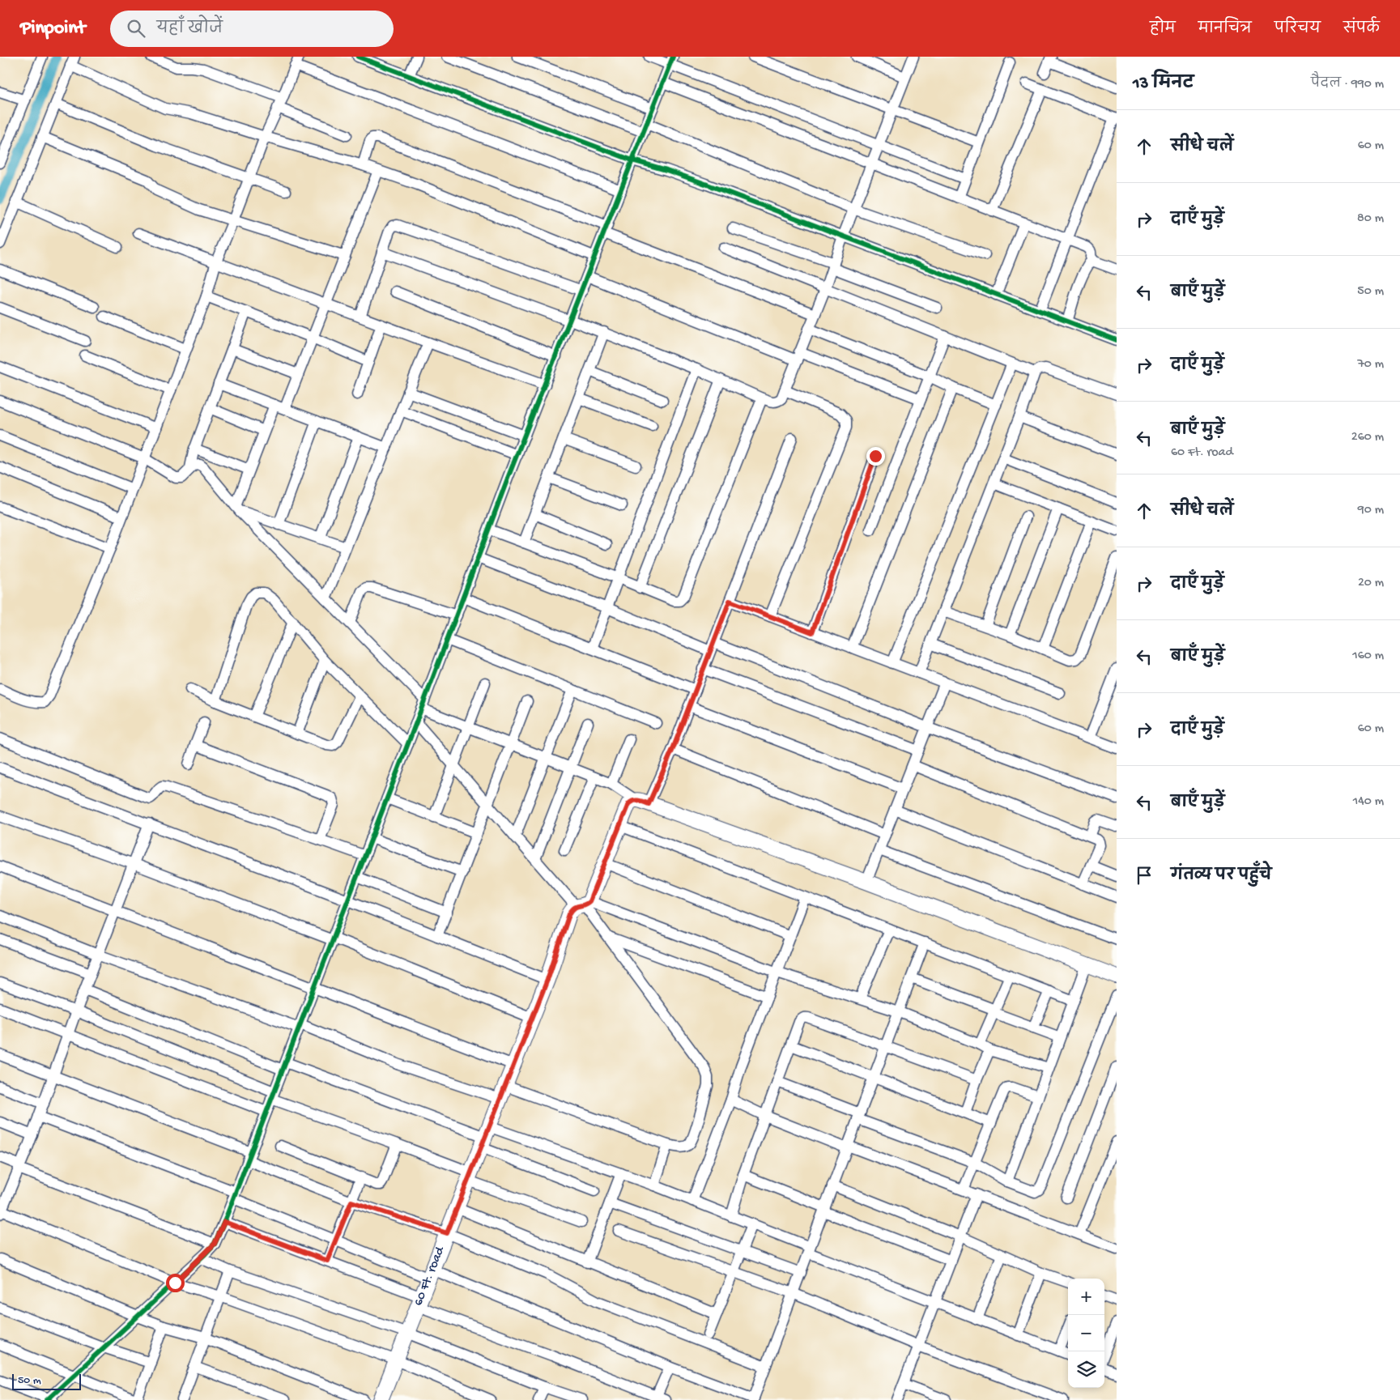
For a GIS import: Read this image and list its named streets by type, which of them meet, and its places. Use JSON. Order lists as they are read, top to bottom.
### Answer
{
  "streets": {
    "street": ["60 Ft. road"]
  },
  "scale_bar": "50 m",
  "page": {
    "header": "Pinpoint",
    "search": "यहाँ खोजें",
    "nav": [
      "होम",
      "मानचित्र",
      "परिचय",
      "संपर्क"
    ],
    "heading": ["13 मिनट", "पैदल · 990 m"],
    "list": [
      ["सीधे चलें", "60 m"],
      ["दाएँ मुड़ें", "80 m"],
      ["बाएँ मुड़ें", "50 m"],
      ["दाएँ मुड़ें", "70 m"],
      ["बाएँ मुड़ें", "60 Ft. road", "260 m"],
      ["सीधे चलें", "90 m"],
      ["दाएँ मुड़ें", "20 m"],
      ["बाएँ मुड़ें", "160 m"],
      ["दाएँ मुड़ें", "60 m"],
      ["बाएँ मुड़ें", "140 m"],
      "गंतव्य पर पहुँचे"
    ],
    "map_buttons": ["+", "−"],
    "scale": "50 m"
  }
}
